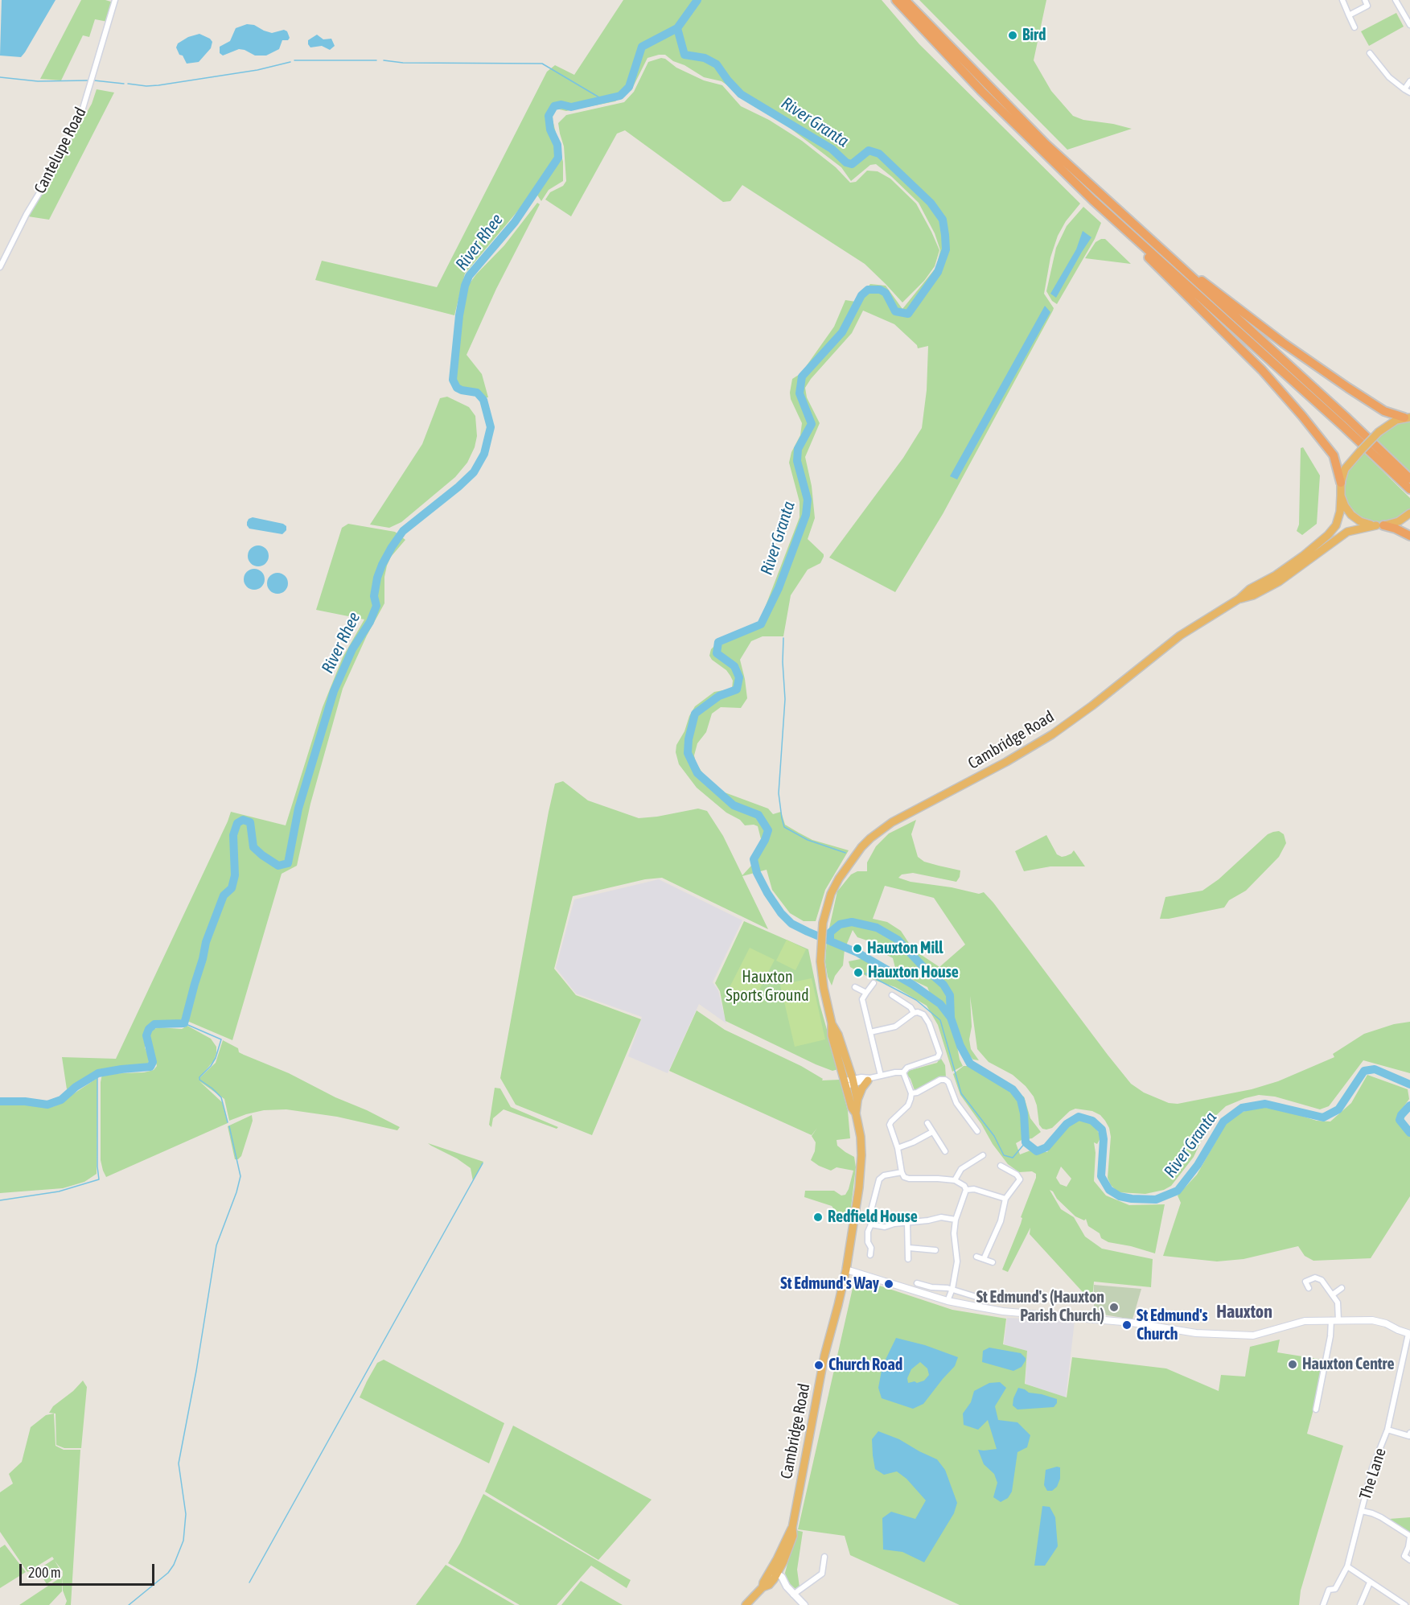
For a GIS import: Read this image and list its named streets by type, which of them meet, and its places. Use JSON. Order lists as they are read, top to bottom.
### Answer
{
  "streets": {
    "highway": ["Cambridge Road"],
    "street": ["Cantelupe Road", "The Lane"]
  },
  "districts": ["Hauxton"],
  "water": ["River Granta", "River Rhee"],
  "parks": ["Hauxton Sports Ground"],
  "places": [
    "Bird",
    "Hauxton Mill",
    "Hauxton House",
    "Redfield House",
    "St Edmund's Way",
    "St Edmund's (Hauxton Parish Church)",
    "St Edmund's Church",
    "Hauxton Centre",
    "Church Road"
  ],
  "scale_bar": "200 m"
}
